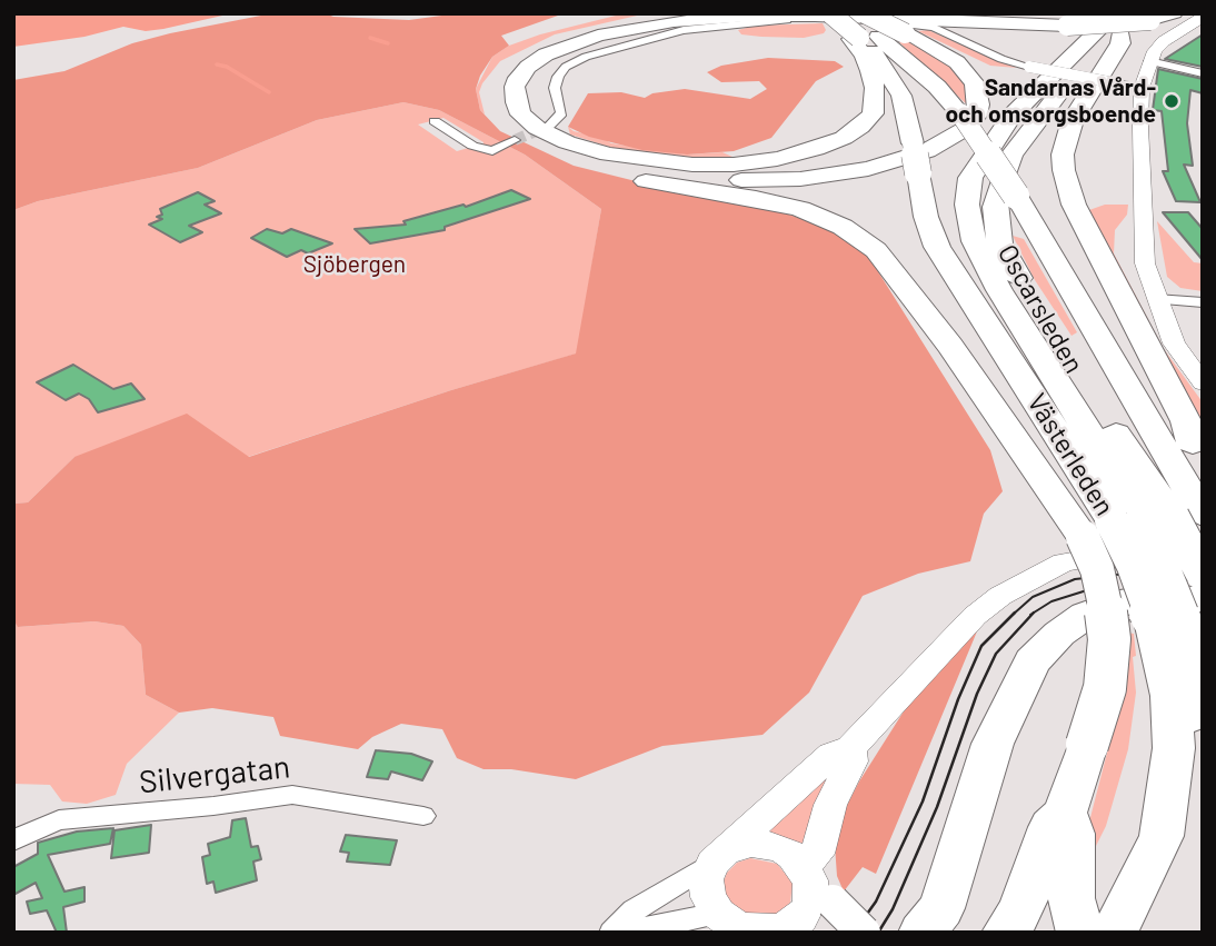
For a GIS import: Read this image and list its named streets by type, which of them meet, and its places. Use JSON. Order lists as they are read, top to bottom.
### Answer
{
  "streets": {
    "highway": ["Oscarsleden", "Västerleden"],
    "street": ["Silvergatan"]
  },
  "crossings": [
    ["Oscarsleden", "Västerleden"]
  ],
  "parks": ["Sjöbergen"],
  "places": ["Sandarnas Vård- och omsorgsboende"]
}
